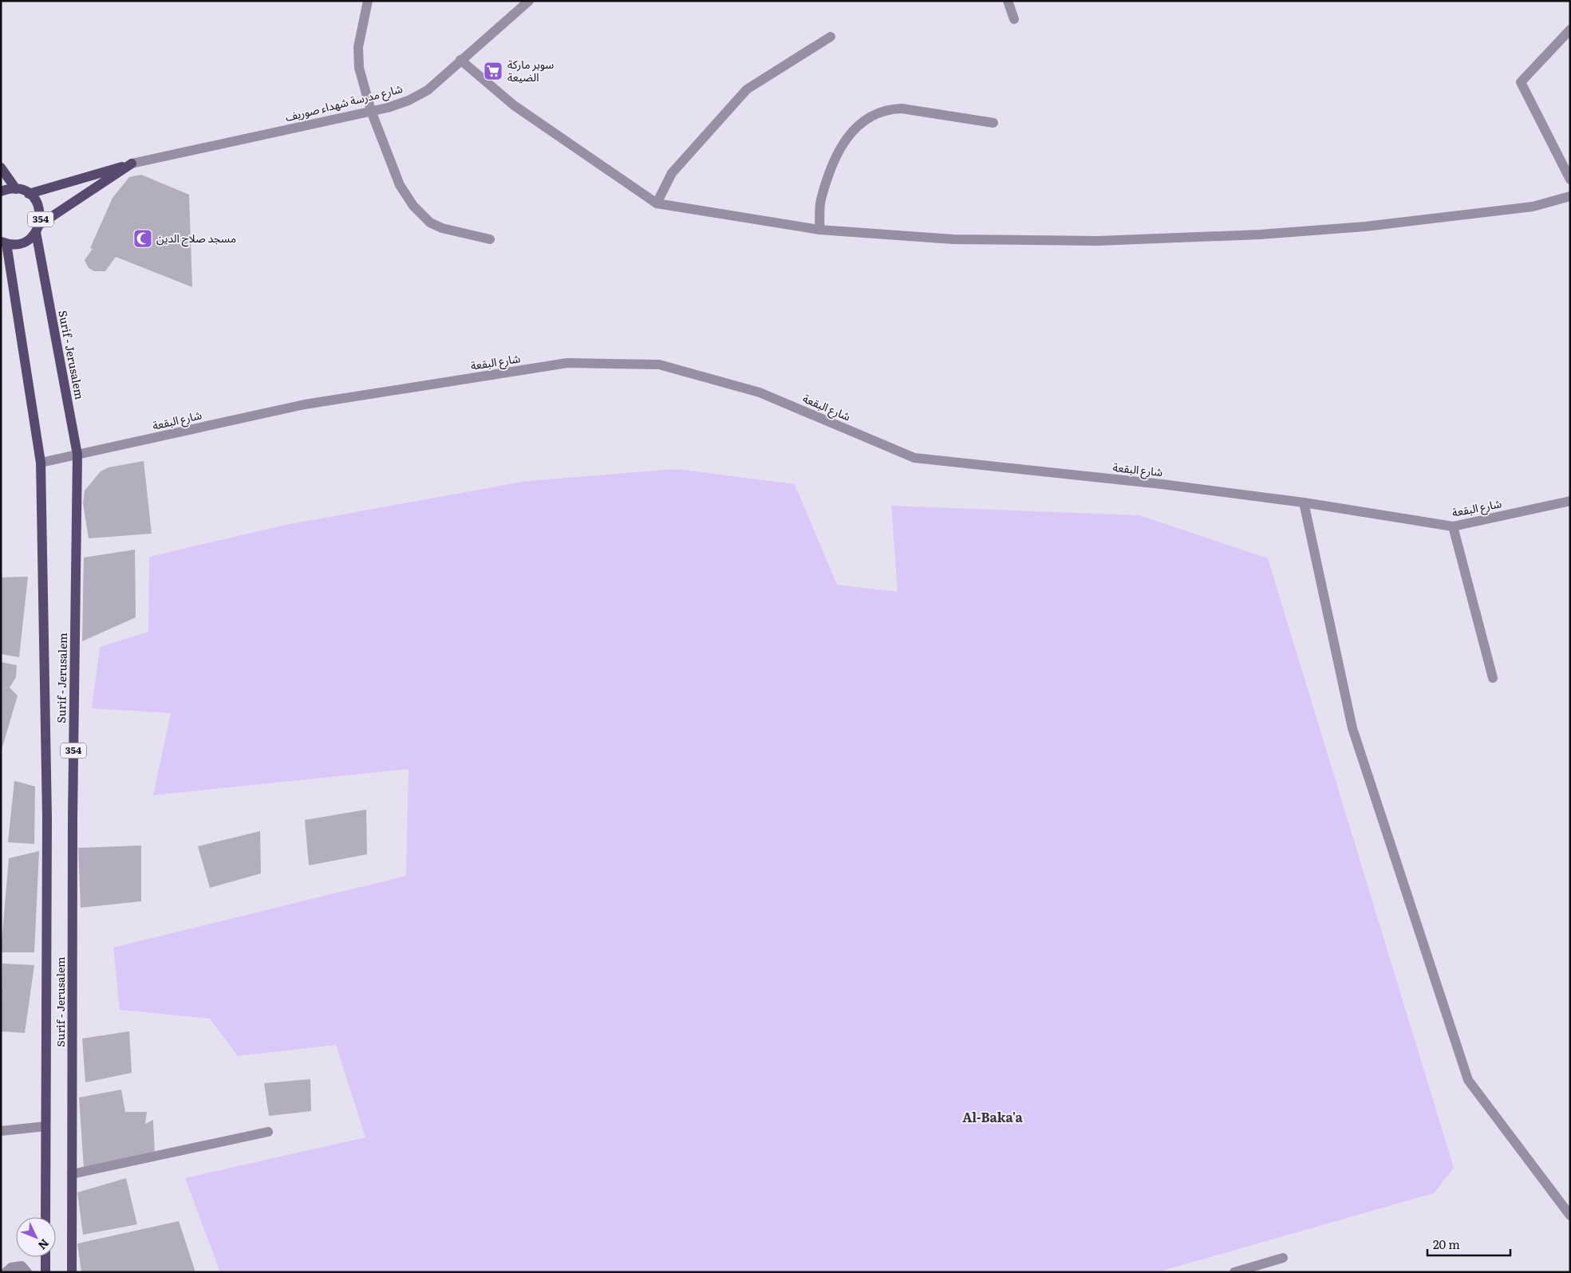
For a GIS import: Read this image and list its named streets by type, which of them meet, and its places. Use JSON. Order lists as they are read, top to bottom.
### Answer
{
  "streets": {
    "main road": ["354", "Surif - Jerusalem"],
    "street": ["شارع مدرسة شهداء صوريف", "شارع البقعة"]
  },
  "crossings": [
    ["354", "Surif - Jerusalem"],
    ["Surif - Jerusalem", "شارع البقعة"]
  ],
  "districts": ["Al-Baka'a"],
  "places": {
    "supermarket": ["سوبر ماركة الضيعة"],
    "mosque": ["مسجد صلاح الدين"]
  },
  "scale_bar": "20 m",
  "north": "bottom right"
}
